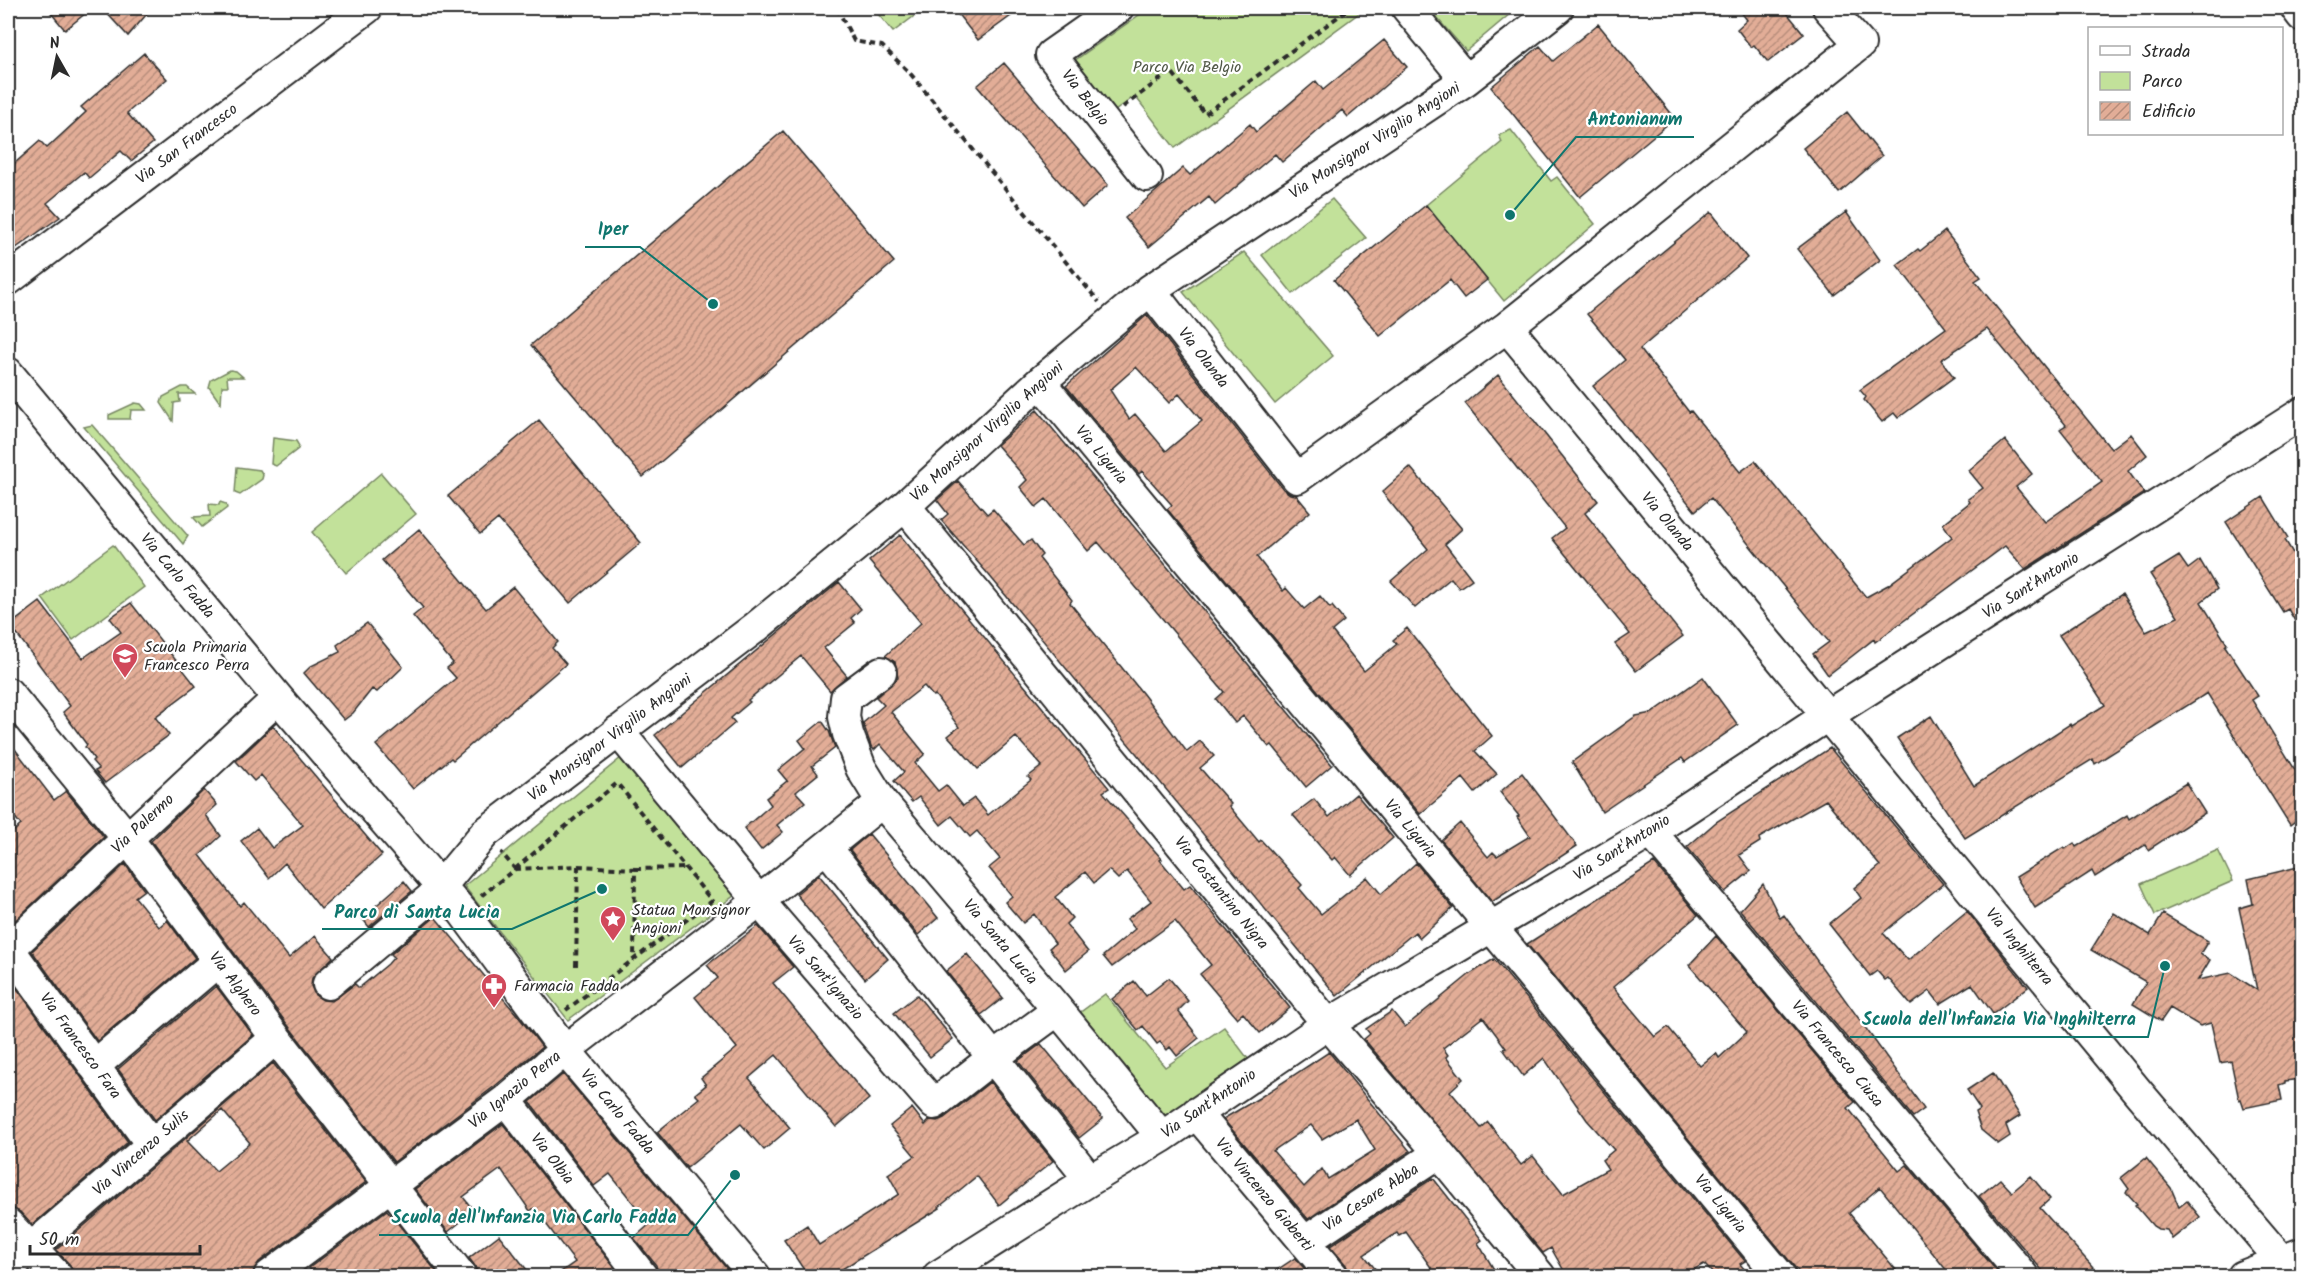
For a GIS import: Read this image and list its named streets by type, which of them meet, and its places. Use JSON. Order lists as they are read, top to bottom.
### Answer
{
  "streets": {
    "street": [
      "Via Belgio",
      "Via Monsignor Virgilio Angioni",
      "Via San Francesco",
      "Via Olanda",
      "Via Liguria",
      "Via Carlo Fadda",
      "Via Sant'Antonio",
      "Via Palermo",
      "Via Costantino Nigra",
      "Via Santa Lucia",
      "Via Inghilterra",
      "Via Sant'Ignazio",
      "Via Alghero",
      "Via Francesco Fara",
      "Via Francesco Ciusa",
      "Via Ignazio Perra",
      "Via Vincenzo Sulis",
      "Via Olbia",
      "Via Vincenzo Gioberti",
      "Via Cesare Abba"
    ]
  },
  "crossings": [
    ["Via Monsignor Virgilio Angioni", "Via Olanda"],
    ["Via Monsignor Virgilio Angioni", "Via Liguria"],
    ["Via Monsignor Virgilio Angioni", "Via Carlo Fadda"],
    ["Via Monsignor Virgilio Angioni", "Via Costantino Nigra"],
    ["Via Monsignor Virgilio Angioni", "Via Sant'Ignazio"],
    ["Via Olanda", "Via Sant'Antonio"],
    ["Via Olanda", "Via Inghilterra"],
    ["Via Liguria", "Via Sant'Antonio"],
    ["Via Carlo Fadda", "Via Palermo"],
    ["Via Carlo Fadda", "Via Ignazio Perra"],
    ["Via Sant'Antonio", "Via Costantino Nigra"],
    ["Via Sant'Antonio", "Via Santa Lucia"],
    ["Via Sant'Antonio", "Via Inghilterra"],
    ["Via Sant'Antonio", "Via Francesco Ciusa"],
    ["Via Sant'Antonio", "Via Vincenzo Gioberti"],
    ["Via Palermo", "Via Alghero"],
    ["Via Palermo", "Via Francesco Fara"],
    ["Via Costantino Nigra", "Via Cesare Abba"],
    ["Via Santa Lucia", "Via Sant'Ignazio"],
    ["Via Sant'Ignazio", "Via Ignazio Perra"],
    ["Via Alghero", "Via Ignazio Perra"],
    ["Via Alghero", "Via Vincenzo Sulis"],
    ["Via Francesco Fara", "Via Vincenzo Sulis"],
    ["Via Ignazio Perra", "Via Olbia"],
    ["Via Vincenzo Gioberti", "Via Cesare Abba"]
  ],
  "parks": ["Parco Via Belgio"],
  "places": {
    "other": [
      "Antonianum",
      "Iper",
      "Parco di Santa Lucia",
      "Scuola dell'Infanzia Via Inghilterra",
      "Scuola dell'Infanzia Via Carlo Fadda"
    ],
    "school or university": ["Scuola Primaria Francesco Perra"],
    "place": ["Statua Monsignor Angioni"],
    "pharmacy": ["Farmacia Fadda"]
  },
  "legend": ["Strada", "Parco", "Edificio"],
  "scale_bar": "50 m",
  "north": "top"
}
